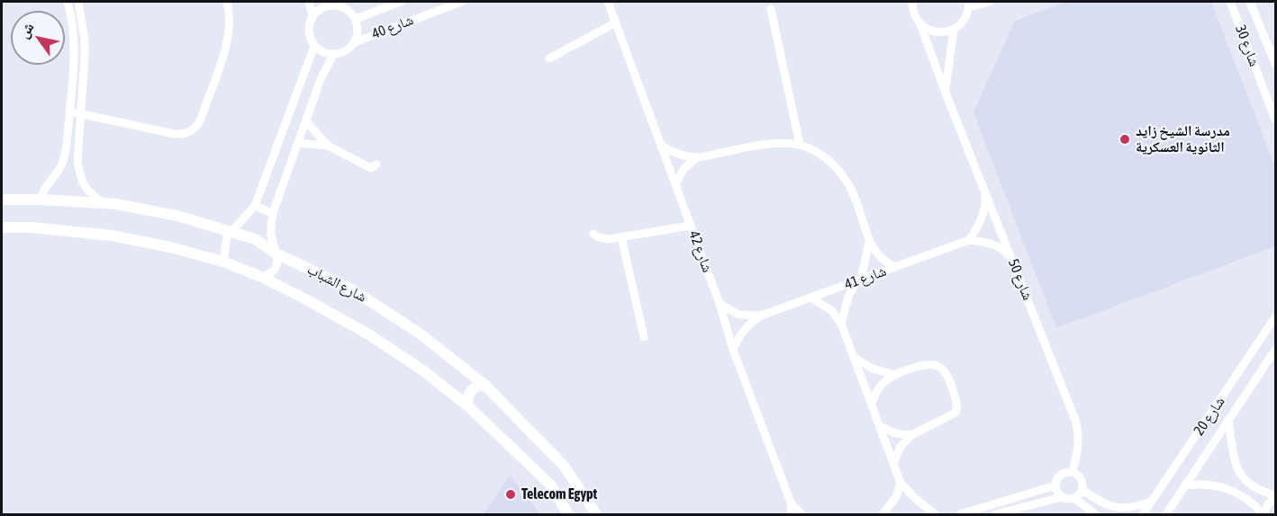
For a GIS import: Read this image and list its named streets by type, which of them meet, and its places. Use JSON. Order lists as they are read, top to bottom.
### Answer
{
  "streets": {
    "street": [
      "شارع 40",
      "شارع 30",
      "شارع 42",
      "شارع 41",
      "شارع 50",
      "شارع الشباب",
      "شارع 20"
    ]
  },
  "crossings": [
    ["شارع 42", "شارع 41"]
  ],
  "places": ["مدرسة الشيخ زايد الثانوية العسكرية", "Telecom Egypt"],
  "north": "top left"
}
